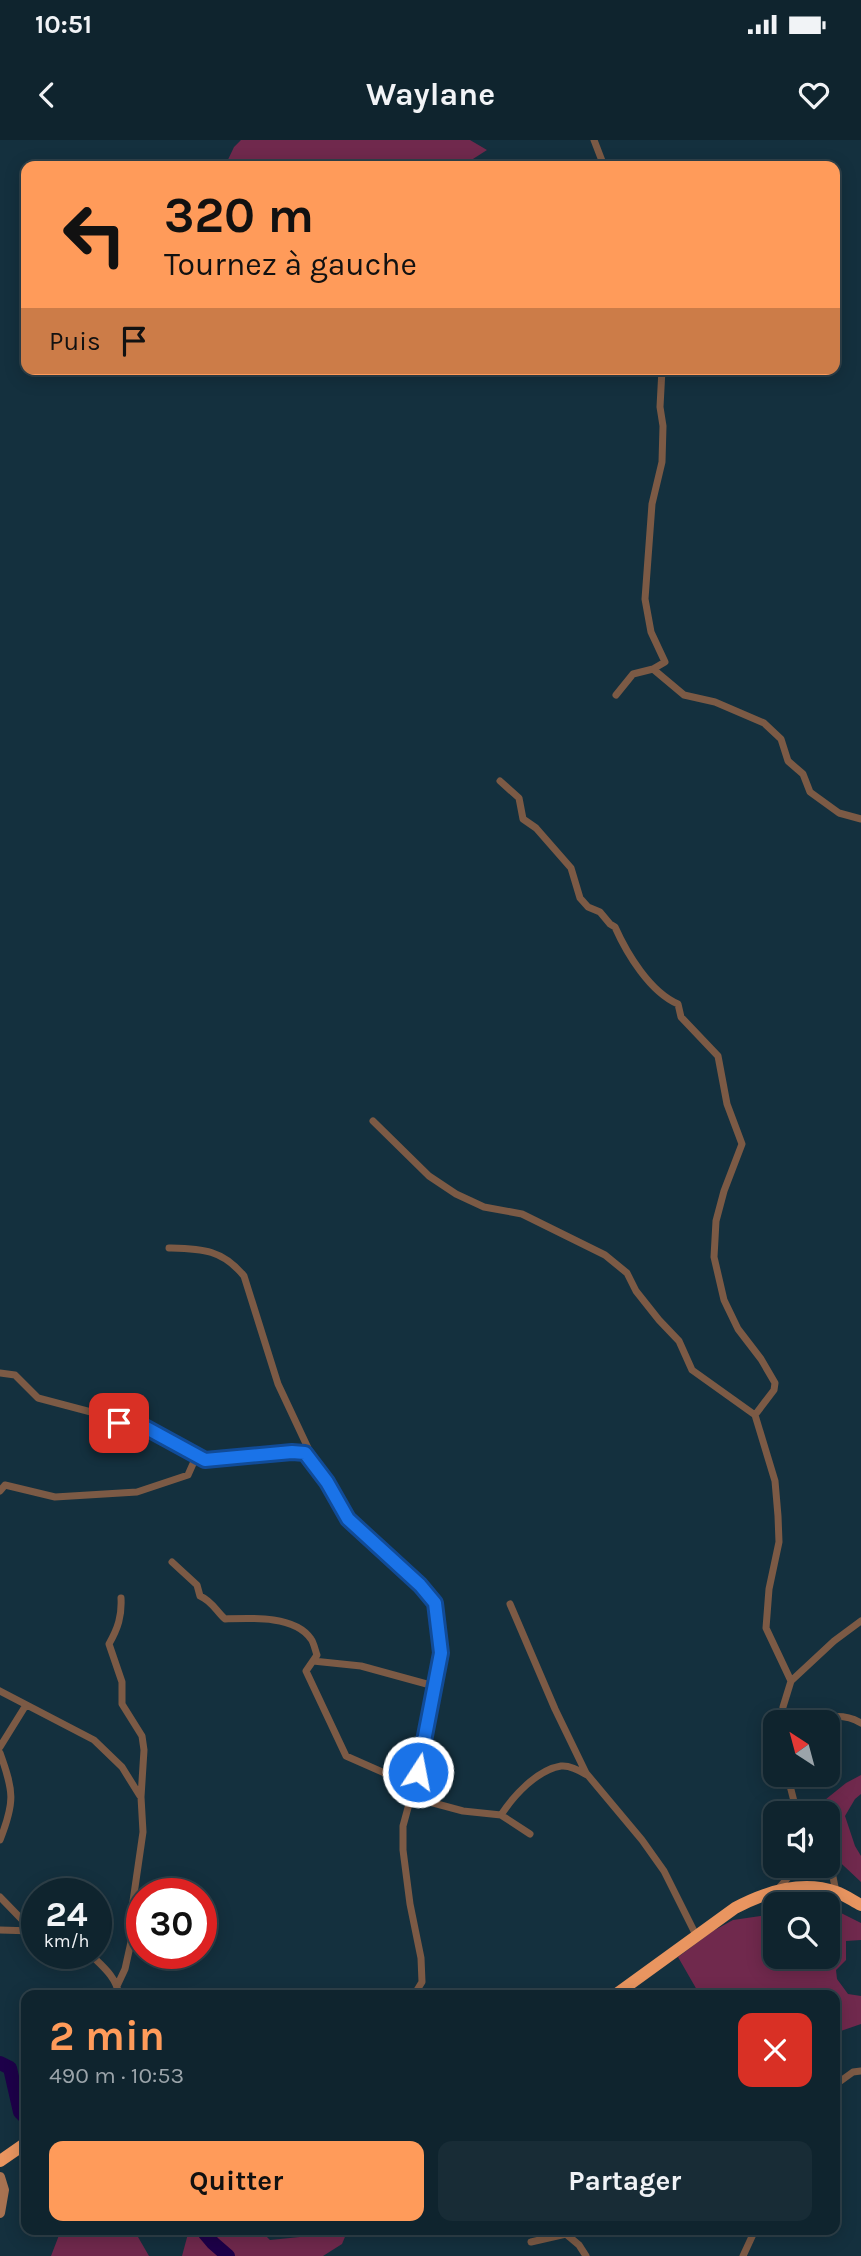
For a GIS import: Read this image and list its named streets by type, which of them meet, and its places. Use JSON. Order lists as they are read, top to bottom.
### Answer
{
  "north": "top left",
  "page": {
    "status": "10:51",
    "header": "Waylane",
    "turn": ["320 m", "Tournez à gauche"],
    "then": "Puis",
    "speed": "24 km/h",
    "limit": "30",
    "heading": ["2 min", "490 m · 10:53"],
    "buttons": ["Quitter", "Partager"]
  }
}
